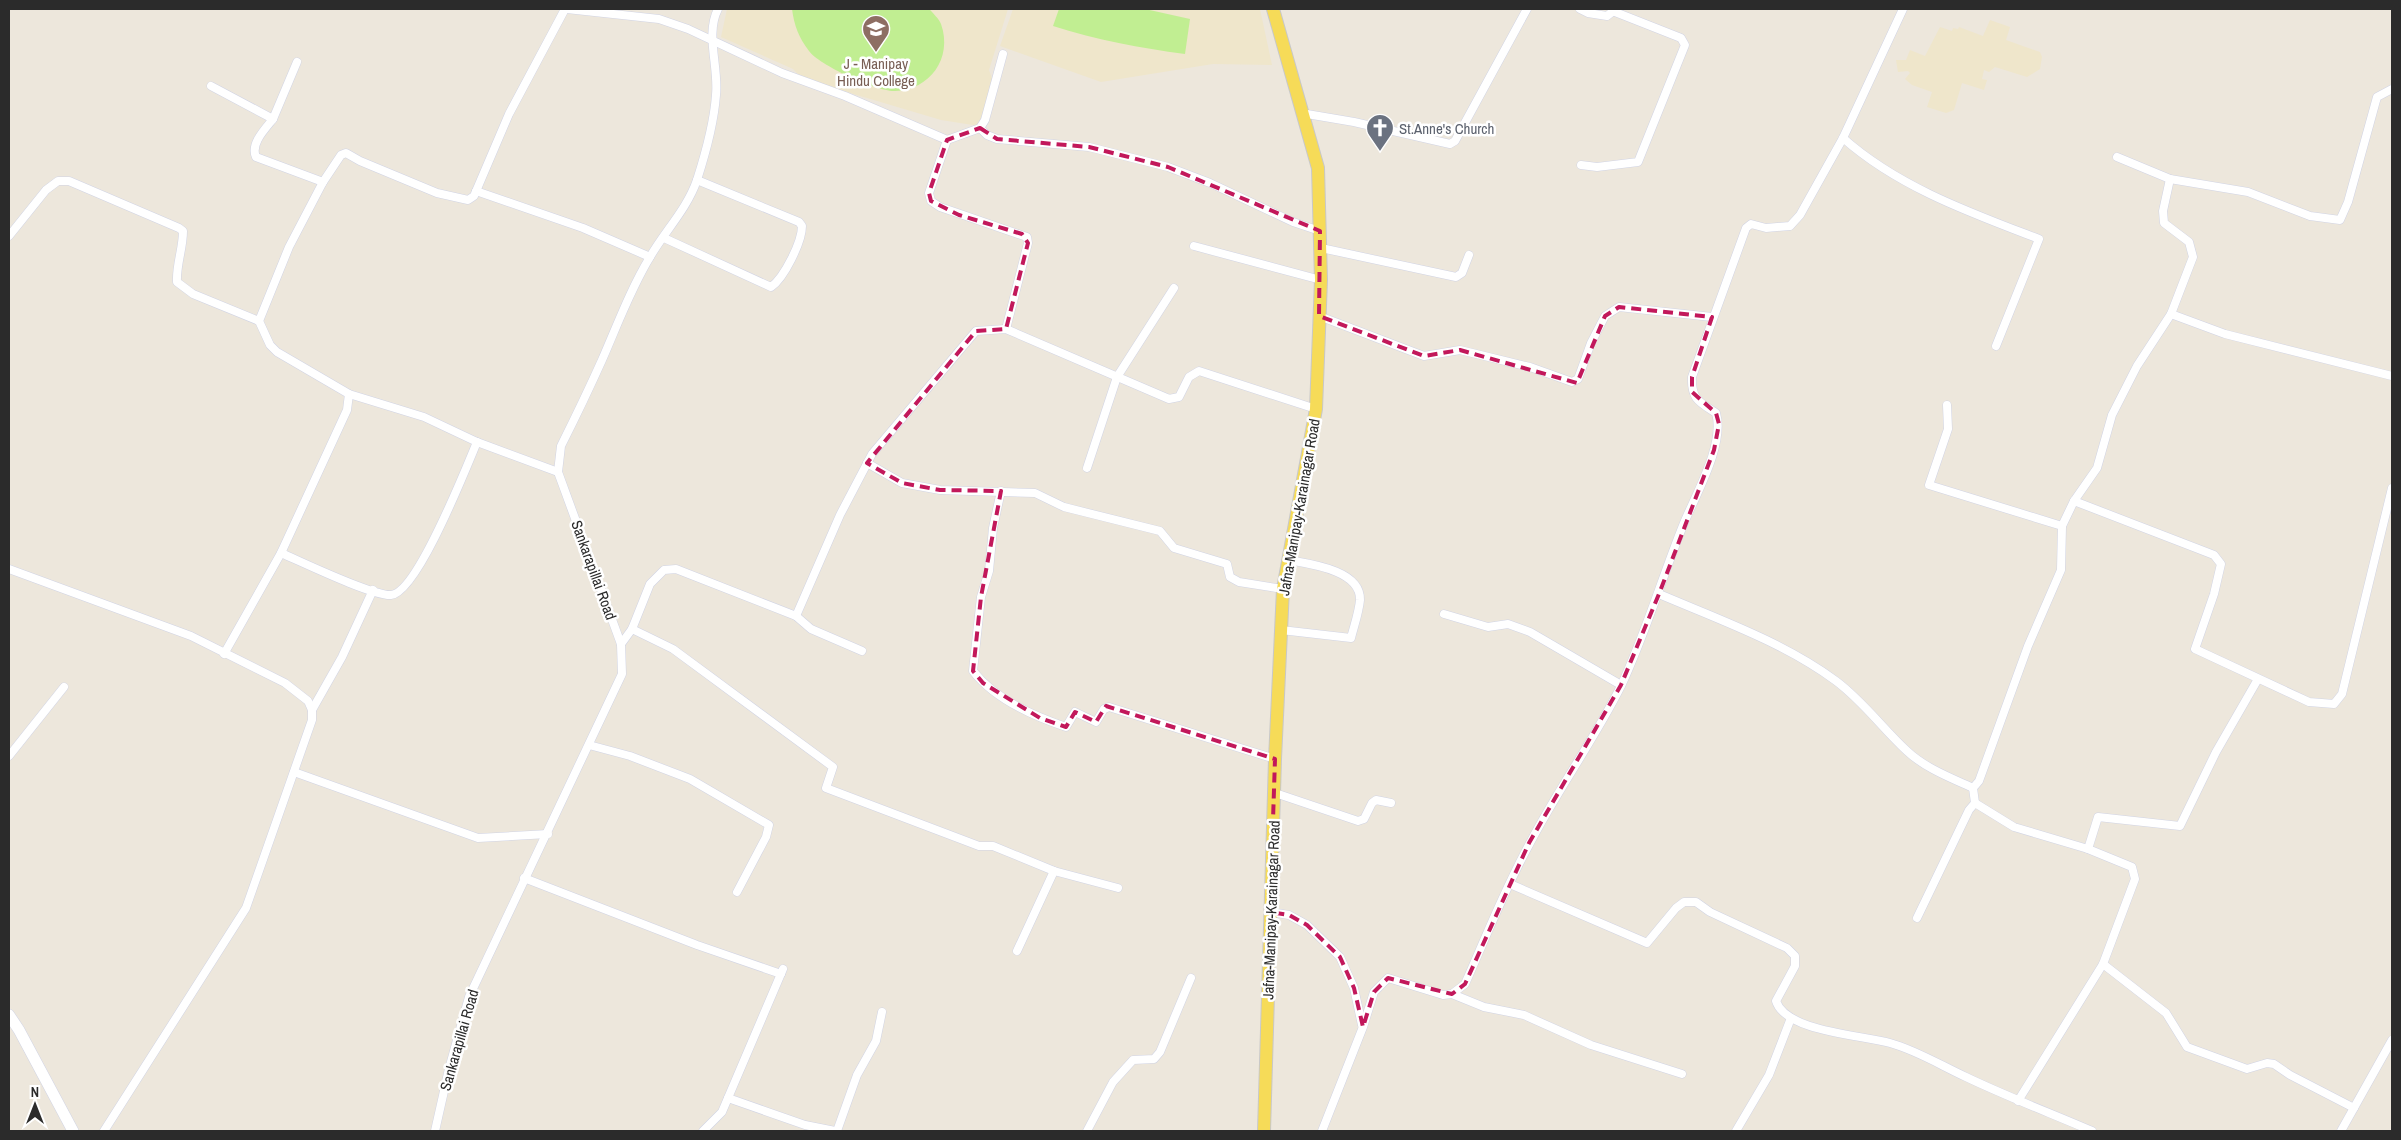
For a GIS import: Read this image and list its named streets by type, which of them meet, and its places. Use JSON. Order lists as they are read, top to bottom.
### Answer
{
  "streets": {
    "main road": ["Jafna-Manipay-Karainagar Road"],
    "street": ["Sankarapillai Road"]
  },
  "places": {
    "school or university": ["J - Manipay Hindu College"],
    "church": ["St.Anne's Church"]
  },
  "north": "top"
}
